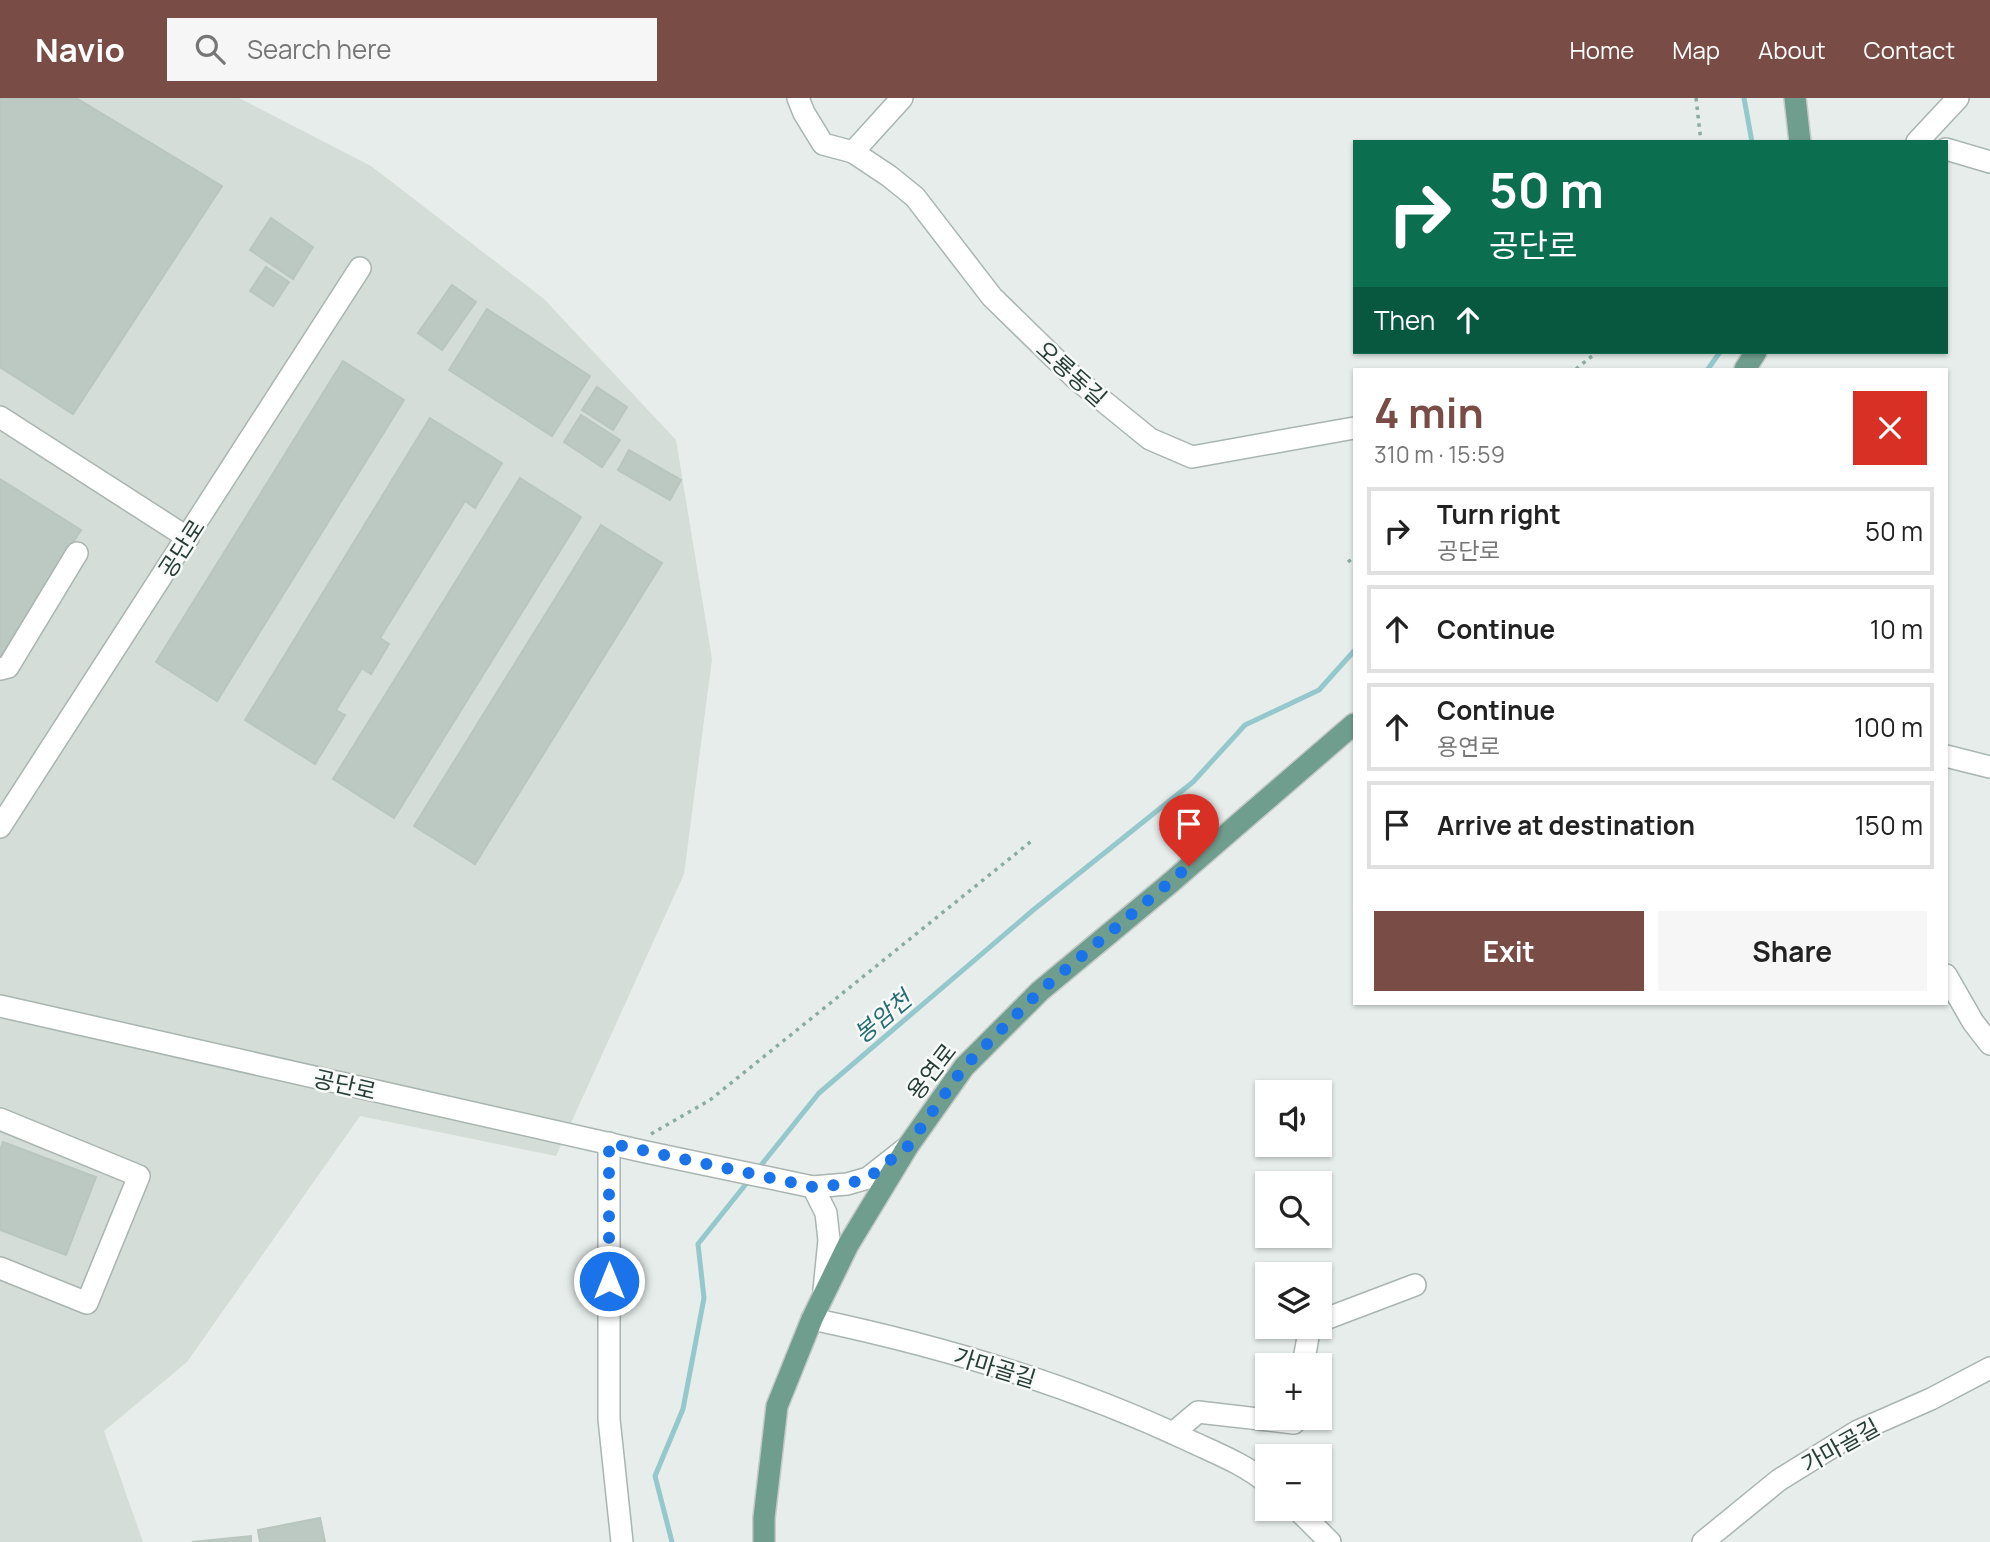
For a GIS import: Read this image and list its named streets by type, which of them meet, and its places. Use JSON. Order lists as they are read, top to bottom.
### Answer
{
  "streets": {
    "main road": ["용연로"],
    "street": ["오룡동길", "공단로", "가마골길"]
  },
  "crossings": [
    ["공단로", "용연로"],
    ["용연로", "가마골길"]
  ],
  "water": ["봉암천"],
  "page": {
    "header": "Navio",
    "search": "Search here",
    "nav": [
      "Home",
      "Map",
      "About",
      "Contact"
    ],
    "turn": ["50 m", "공단로"],
    "then": "Then",
    "heading": ["4 min", "310 m · 15:59"],
    "list": [
      {
        "name": "Turn right",
        "note": "공단로",
        "value": "50 m"
      },
      {
        "name": "Continue",
        "value": "10 m"
      },
      {
        "name": "Continue",
        "note": "용연로",
        "value": "100 m"
      },
      {
        "name": "Arrive at destination",
        "value": "150 m"
      }
    ],
    "buttons": ["Exit", "Share"],
    "map_buttons": ["+", "−"]
  }
}
